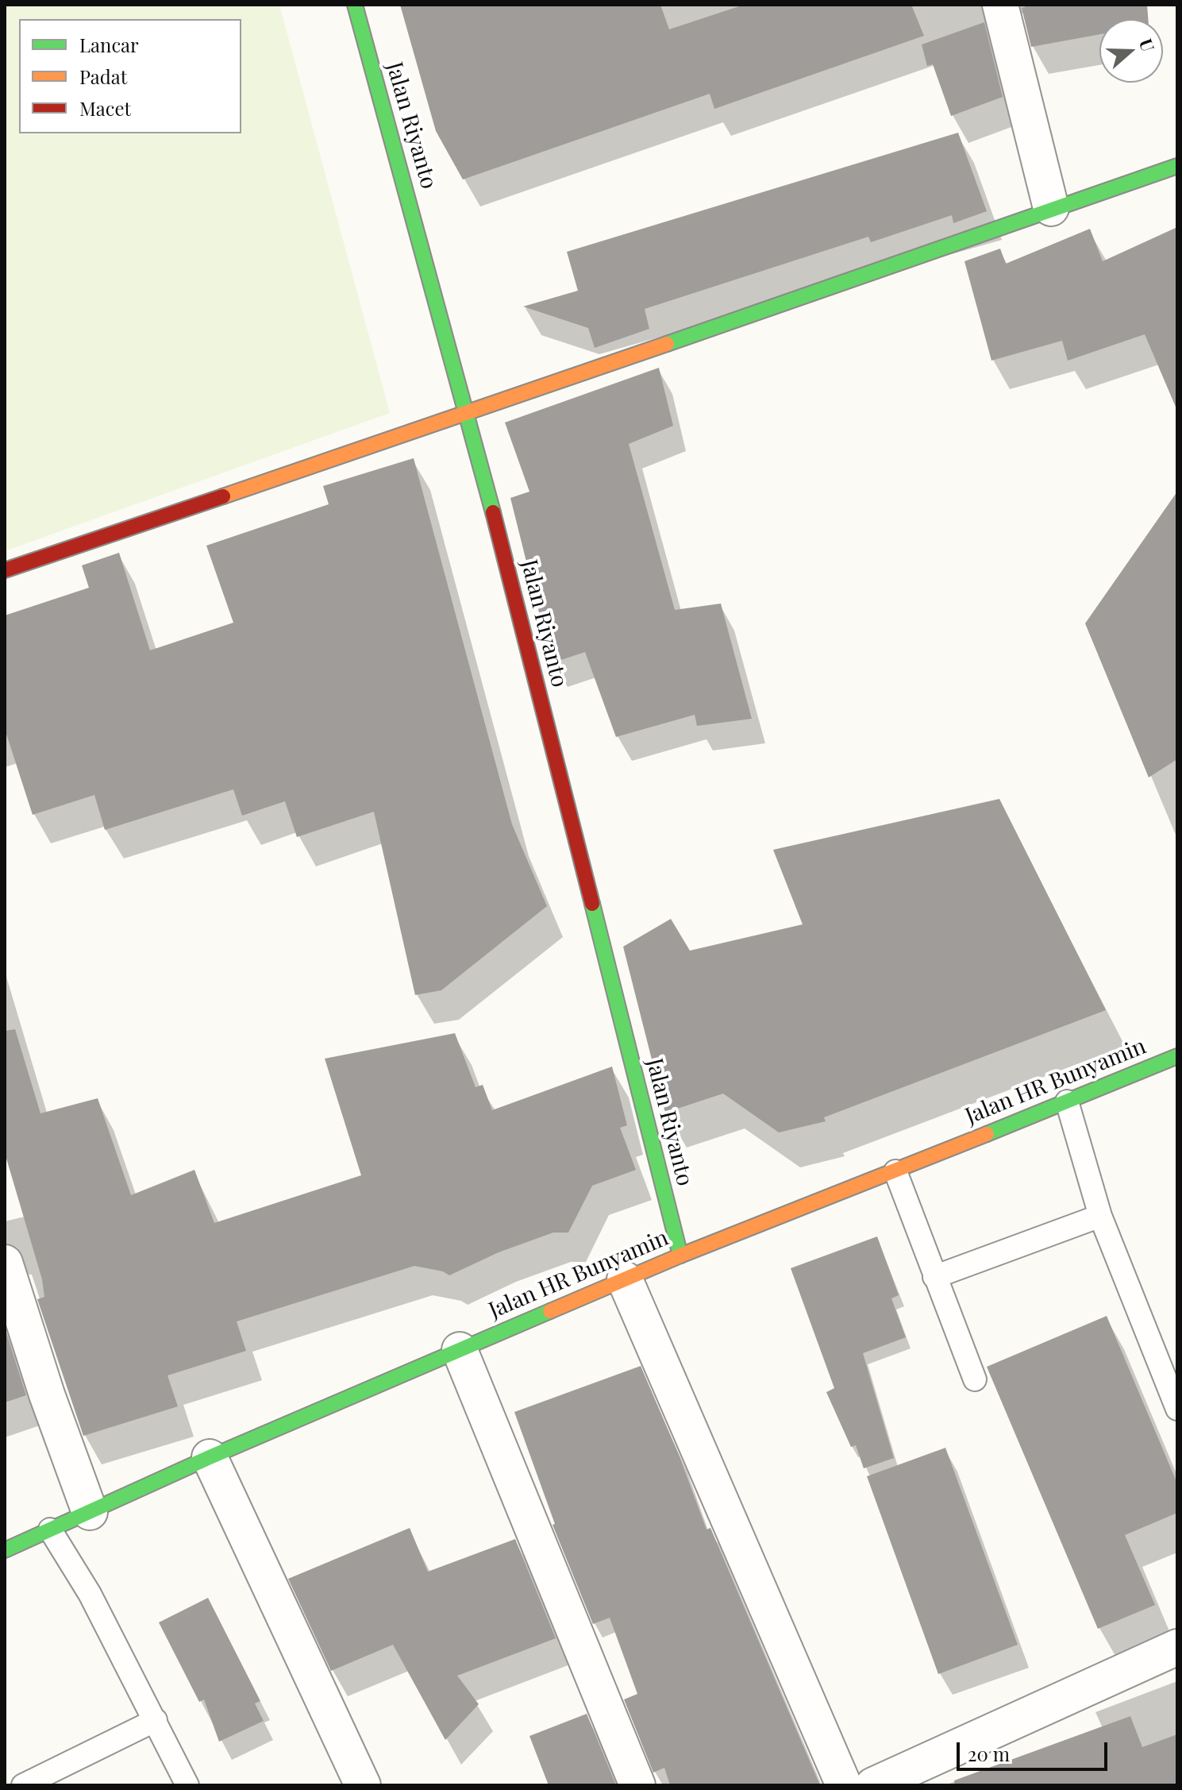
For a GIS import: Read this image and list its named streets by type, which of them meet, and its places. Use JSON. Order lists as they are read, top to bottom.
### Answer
{
  "streets": {
    "street": ["Jalan Riyanto", "Jalan HR Bunyamin"]
  },
  "crossings": [
    ["Jalan Riyanto", "Jalan HR Bunyamin"]
  ],
  "legend": ["Lancar", "Padat", "Macet"],
  "scale_bar": "20 m",
  "north": "right"
}
